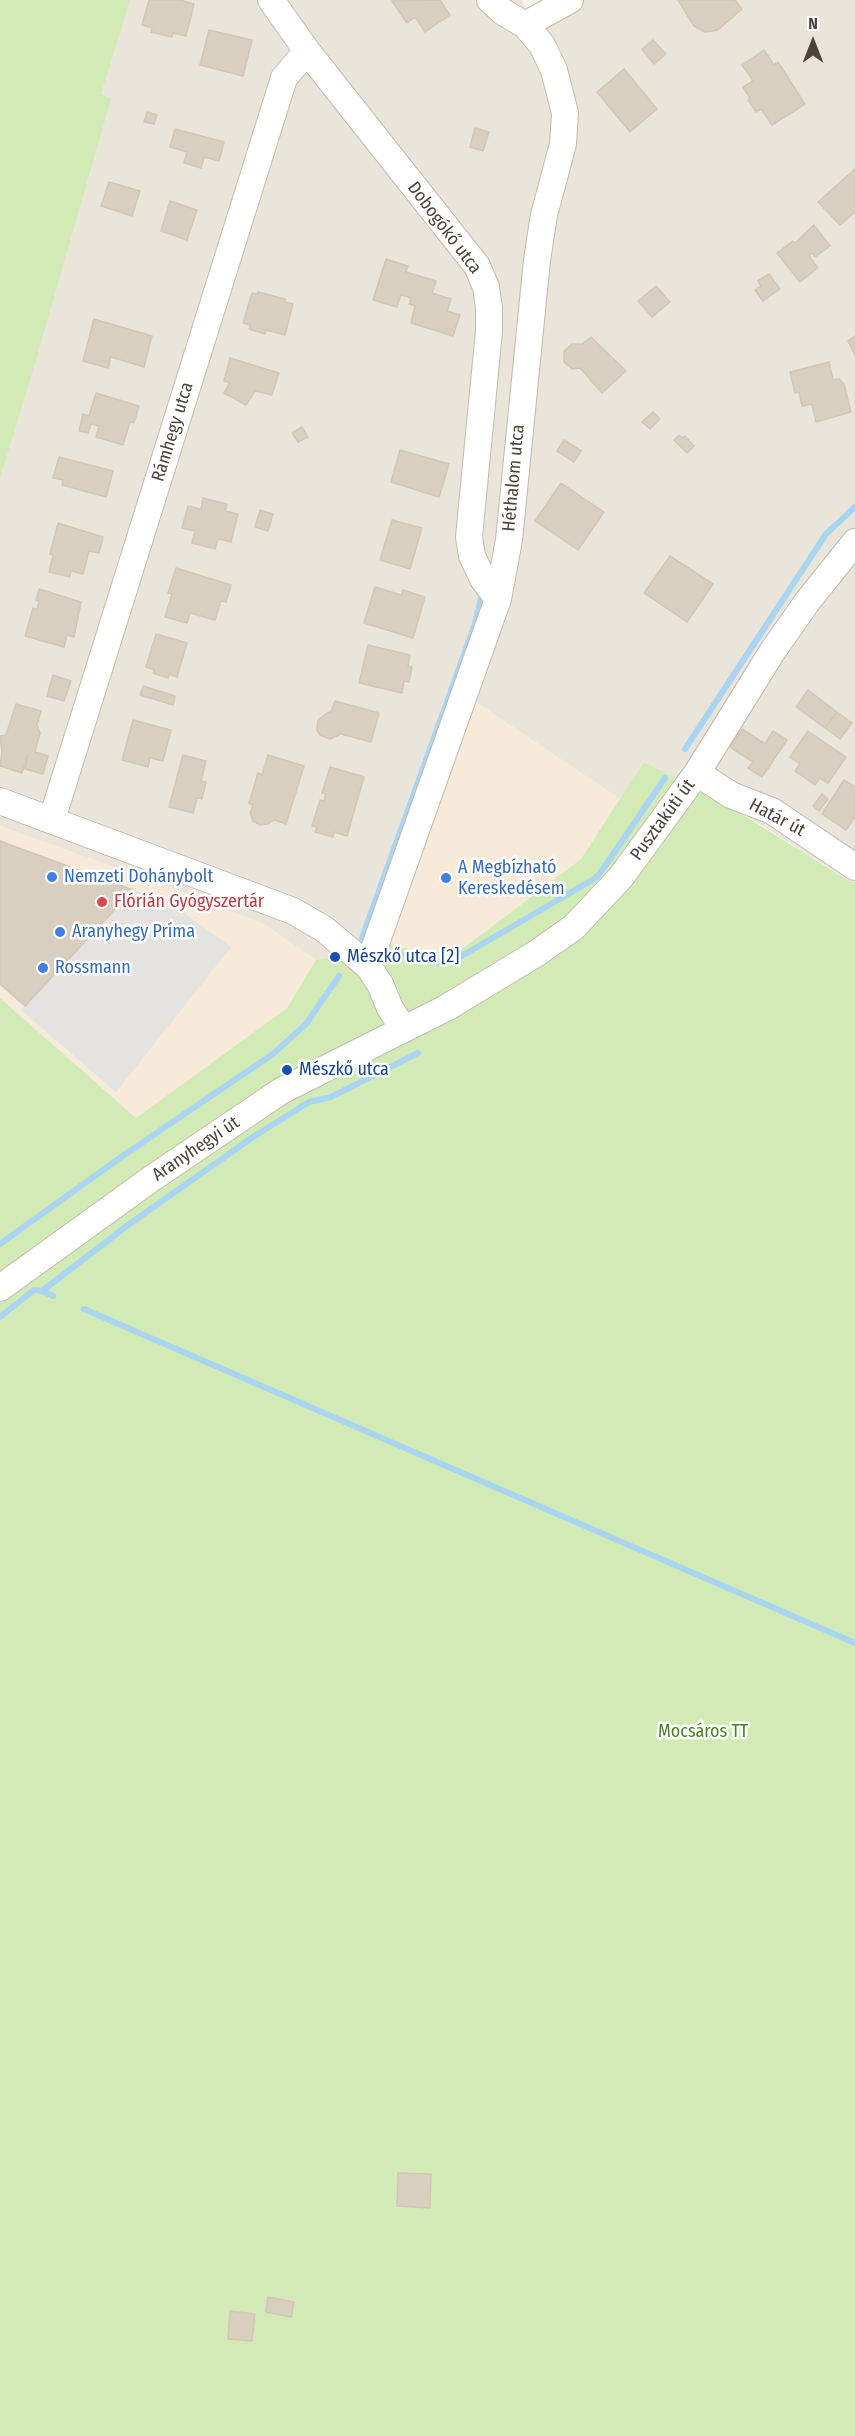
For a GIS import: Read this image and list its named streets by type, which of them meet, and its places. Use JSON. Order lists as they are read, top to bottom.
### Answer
{
  "streets": {
    "street": [
      "Dobogókő utca",
      "Rámhegy utca",
      "Héthalom utca",
      "Határ út",
      "Pusztakúti út",
      "Aranyhegyi út"
    ]
  },
  "crossings": [
    ["Dobogókő utca", "Rámhegy utca"],
    ["Dobogókő utca", "Héthalom utca"],
    ["Határ út", "Pusztakúti út"],
    ["Pusztakúti út", "Aranyhegyi út"]
  ],
  "parks": ["Mocsáros TT"],
  "places": [
    "Nemzeti Dohánybolt",
    "A Megbízható Kereskedésem",
    "Flórián Gyógyszertár",
    "Aranyhegy Príma",
    "Mészkő utca [2]",
    "Rossmann",
    "Mészkő utca"
  ],
  "north": "top"
}
